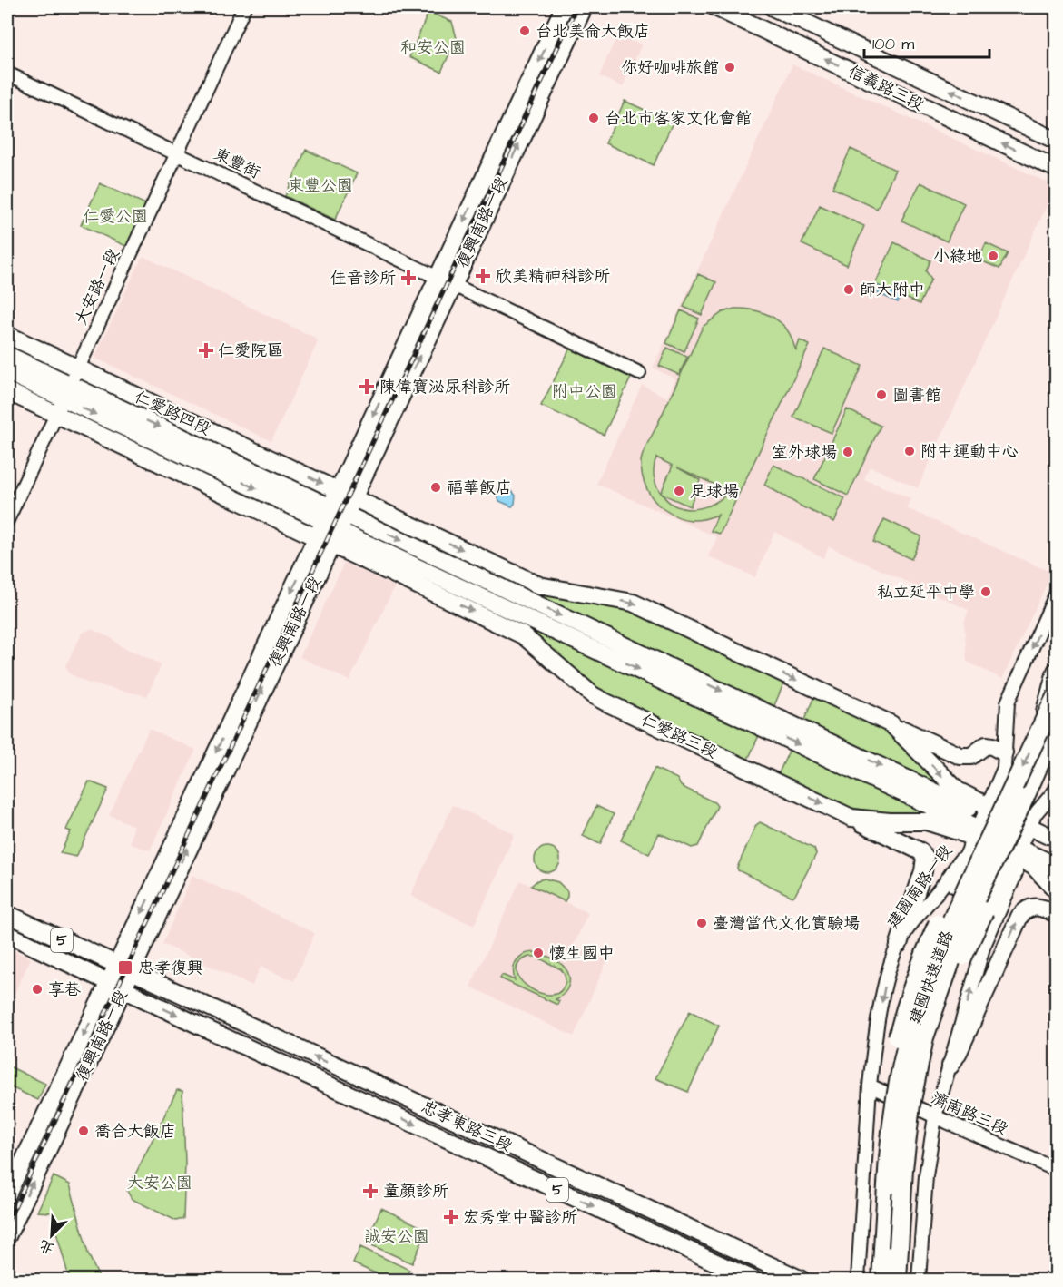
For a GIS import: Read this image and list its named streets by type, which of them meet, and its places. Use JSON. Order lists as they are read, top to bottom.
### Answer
{
  "streets": {
    "highway": ["建國快速道路"],
    "main road": [
      "信義路三段",
      "復興南路一段",
      "仁愛路四段",
      "仁愛路三段",
      "5",
      "忠孝東路三段"
    ],
    "street": [
      "東豐街",
      "大安路一段",
      "建國南路一段",
      "濟南路三段"
    ]
  },
  "crossings": [
    ["東豐街", "復興南路一段"],
    ["東豐街", "大安路一段"],
    ["復興南路一段", "仁愛路四段"],
    ["復興南路一段", "仁愛路三段"],
    ["復興南路一段", "5"],
    ["復興南路一段", "忠孝東路三段"],
    ["大安路一段", "仁愛路四段"],
    ["仁愛路四段", "仁愛路三段"],
    ["仁愛路三段", "建國南路一段"],
    ["建國南路一段", "濟南路三段"],
    ["5", "忠孝東路三段"]
  ],
  "one_way": ["信義路三段", "仁愛路三段"],
  "parks": [
    "和安公園",
    "東豐公園",
    "仁愛公園",
    "附中公園",
    "大安公園",
    "誠安公園"
  ],
  "places": {
    "other": [
      "台北美侖大飯店",
      "你好咖啡旅館",
      "台北市客家文化會館",
      "小綠地",
      "師大附中",
      "圖書館",
      "附中運動中心",
      "室外球場",
      "福華飯店",
      "足球場",
      "私立延平中學",
      "臺灣當代文化實驗場",
      "懷生國中",
      "享巷",
      "喬合大飯店"
    ],
    "health": [
      "欣美精神科診所",
      "佳音診所",
      "仁愛院區",
      "陳偉寶泌尿科診所",
      "童顏診所",
      "宏秀堂中醫診所"
    ],
    "transit": ["忠孝復興"]
  },
  "scale_bar": "100 m",
  "north": "bottom left"
}
